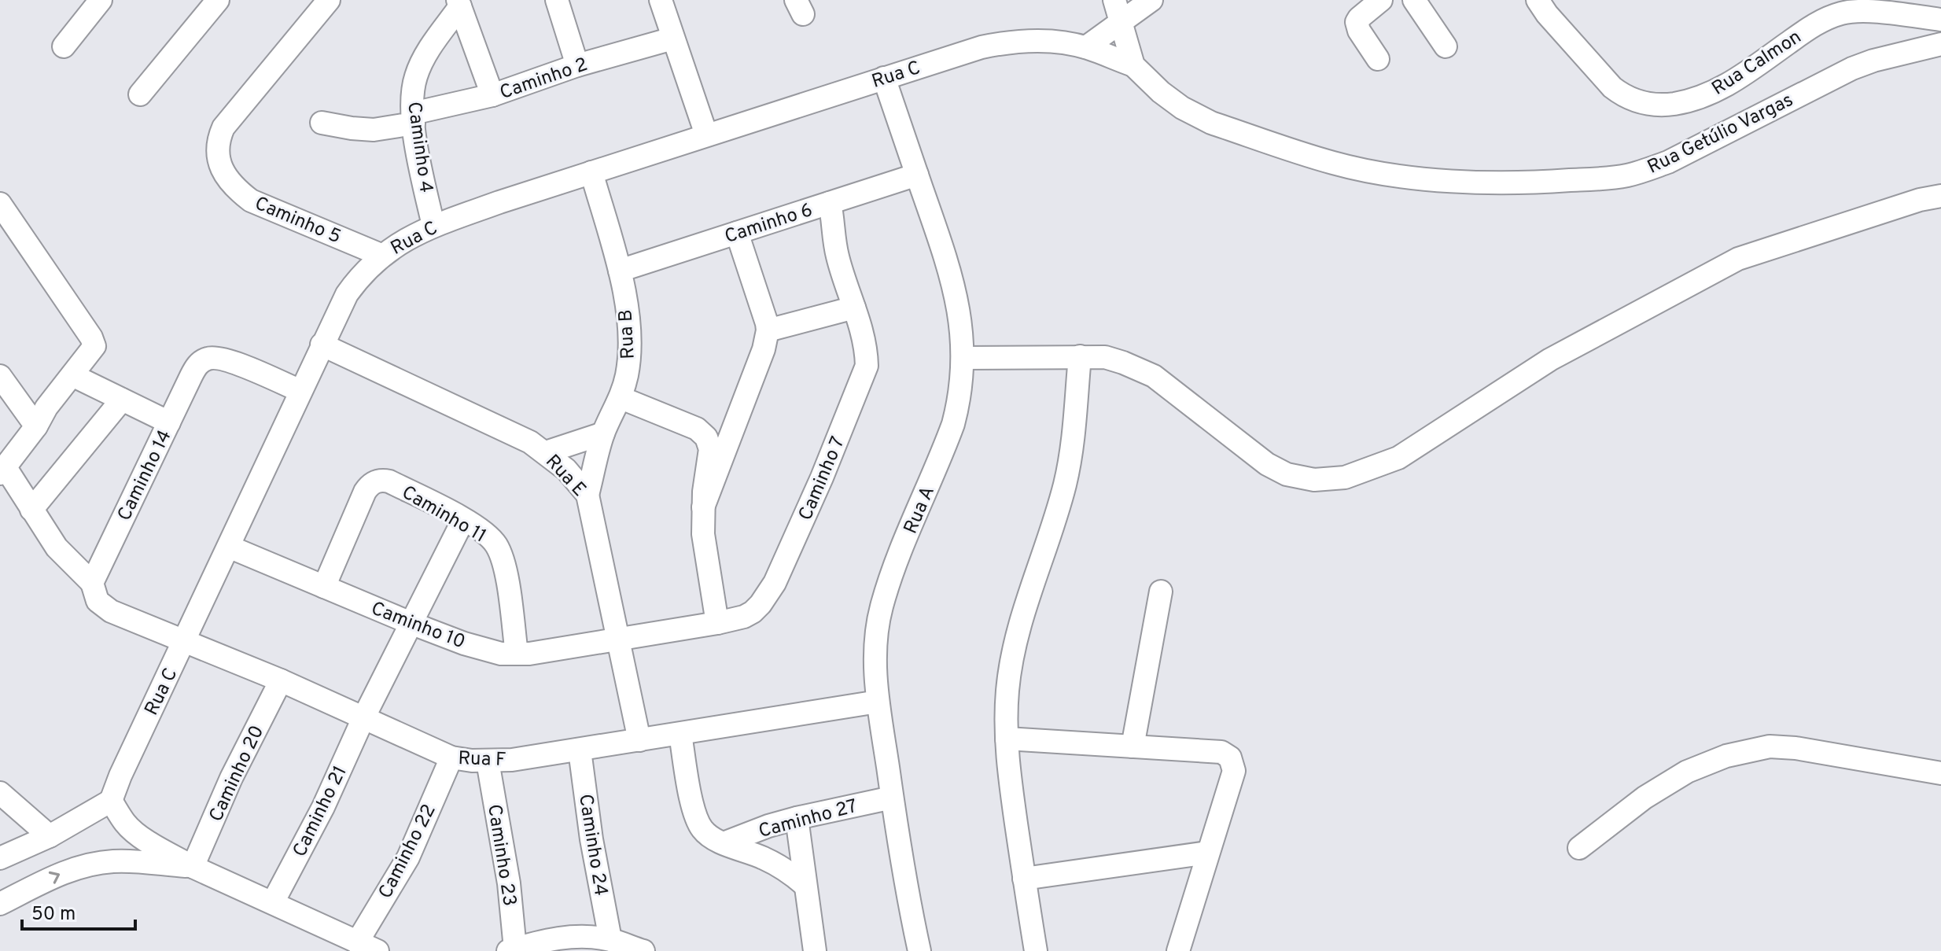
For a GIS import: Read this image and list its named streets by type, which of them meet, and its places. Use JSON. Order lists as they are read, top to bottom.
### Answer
{
  "streets": {
    "street": [
      "Rua Calmon",
      "Rua C",
      "Caminho 2",
      "Rua Getúlio Vargas",
      "Caminho 4",
      "Caminho 5",
      "Caminho 6",
      "Rua B",
      "Caminho 14",
      "Rua E",
      "Caminho 7",
      "Rua A",
      "Caminho 11",
      "Caminho 10",
      "Rua F",
      "Caminho 20",
      "Caminho 21",
      "Caminho 27",
      "Caminho 24",
      "Caminho 22",
      "Caminho 23"
    ]
  },
  "crossings": [
    ["Rua C", "Rua Getúlio Vargas"],
    ["Rua C", "Caminho 4"],
    ["Rua C", "Caminho 5"],
    ["Rua C", "Rua B"],
    ["Rua C", "Caminho 14"],
    ["Rua C", "Rua E"],
    ["Rua C", "Rua A"],
    ["Rua C", "Caminho 10"],
    ["Rua C", "Rua F"],
    ["Caminho 2", "Caminho 4"],
    ["Caminho 6", "Rua B"],
    ["Caminho 6", "Caminho 7"],
    ["Caminho 6", "Rua A"],
    ["Rua B", "Rua E"],
    ["Caminho 14", "Rua F"],
    ["Rua E", "Caminho 7"],
    ["Rua E", "Caminho 10"],
    ["Rua E", "Rua F"],
    ["Caminho 7", "Caminho 10"],
    ["Rua A", "Rua F"],
    ["Rua A", "Caminho 27"],
    ["Caminho 11", "Caminho 10"],
    ["Caminho 11", "Caminho 21"],
    ["Caminho 10", "Caminho 21"],
    ["Rua F", "Caminho 20"],
    ["Rua F", "Caminho 21"],
    ["Rua F", "Caminho 24"],
    ["Rua F", "Caminho 22"],
    ["Rua F", "Caminho 23"]
  ],
  "scale_bar": "50 m"
}
